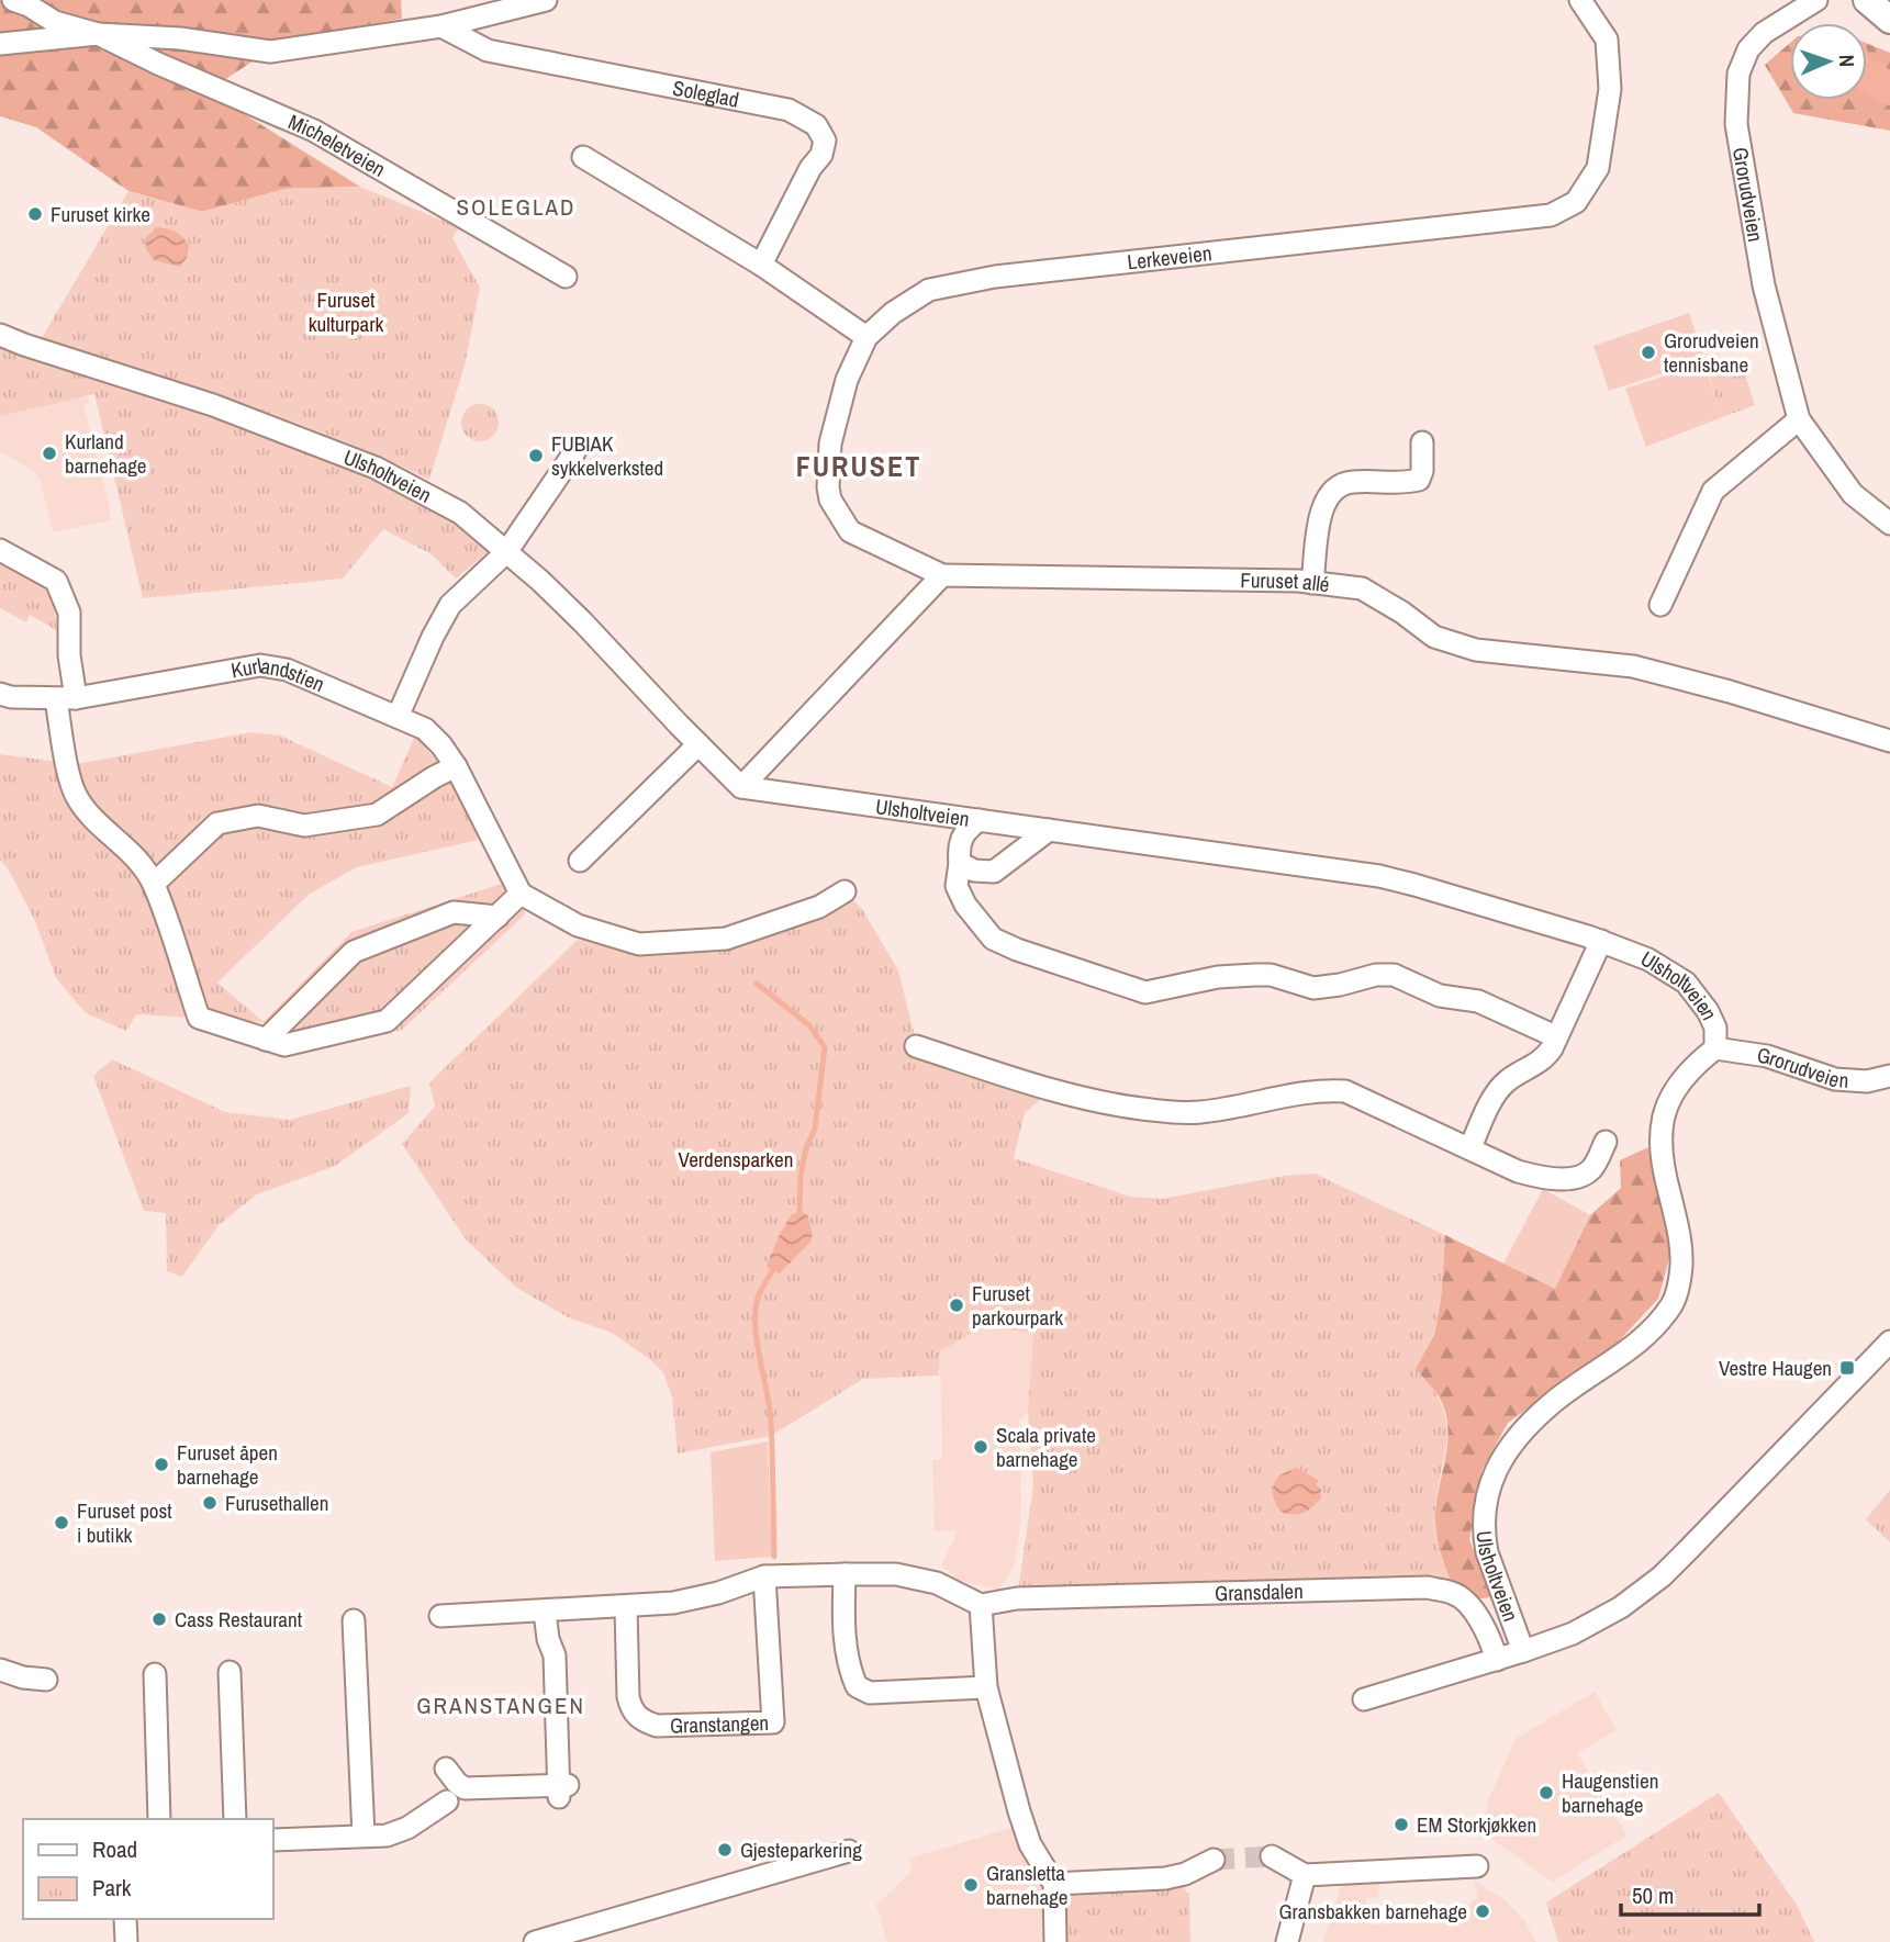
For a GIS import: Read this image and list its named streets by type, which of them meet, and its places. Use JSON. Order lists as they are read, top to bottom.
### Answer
{
  "streets": {
    "street": [
      "Soleglad",
      "Micheletveien",
      "Grorudveien",
      "Lerkeveien",
      "Ulsholtveien",
      "Furuset allé",
      "Kurlandstien",
      "Gransdalen",
      "Granstangen"
    ]
  },
  "crossings": [
    ["Soleglad", "Micheletveien"],
    ["Grorudveien", "Ulsholtveien"],
    ["Lerkeveien", "Furuset allé"]
  ],
  "districts": ["SOLEGLAD", "FURUSET", "GRANSTANGEN"],
  "parks": ["Furuset kulturpark", "Verdensparken"],
  "places": {
    "other": [
      "Furuset kirke",
      "Grorudveien tennisbane",
      "Kurland barnehage",
      "FUBIAK sykkelverksted",
      "Furuset parkourpark",
      "Scala private barnehage",
      "Furuset åpen barnehage",
      "Furusethallen",
      "Furuset post i butikk",
      "Cass Restaurant",
      "Haugenstien barnehage",
      "EM Storkjøkken",
      "Gjesteparkering",
      "Gransletta barnehage",
      "Gransbakken barnehage"
    ],
    "transit": ["Vestre Haugen"]
  },
  "legend": ["Road", "Park"],
  "scale_bar": "50 m",
  "north": "right"
}
